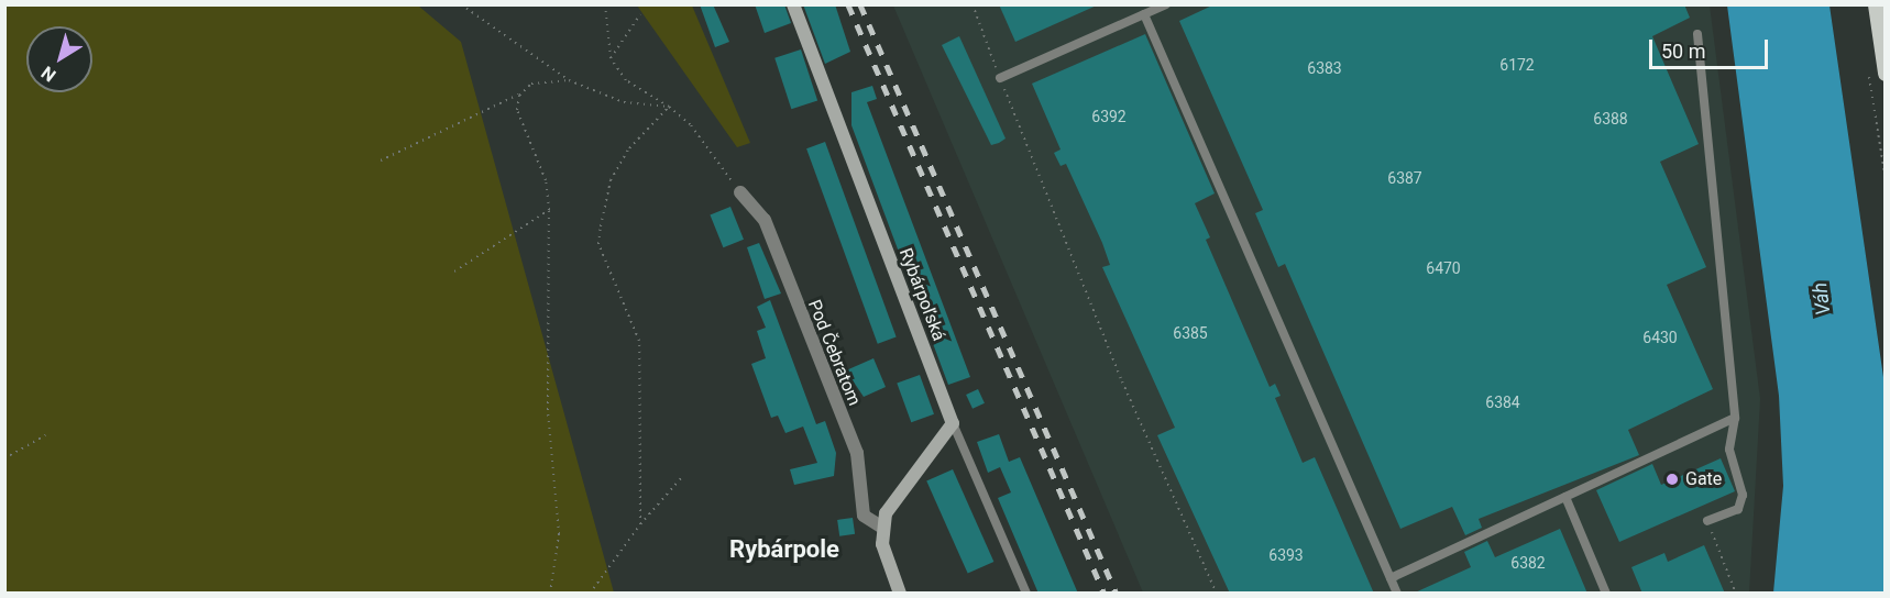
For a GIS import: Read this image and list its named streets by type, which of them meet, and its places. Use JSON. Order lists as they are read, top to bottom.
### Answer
{
  "streets": {
    "street": ["Rybárpoľská", "Pod Čebratom"]
  },
  "districts": ["Rybárpole"],
  "water": ["Váh"],
  "places": ["Gate"],
  "house_numbers": [
    "6172",
    "6383",
    "6392",
    "6388",
    "6387",
    "6470",
    "6385",
    "6430",
    "6384",
    "6393",
    "6382"
  ],
  "scale_bar": "50 m",
  "north": "bottom left"
}
